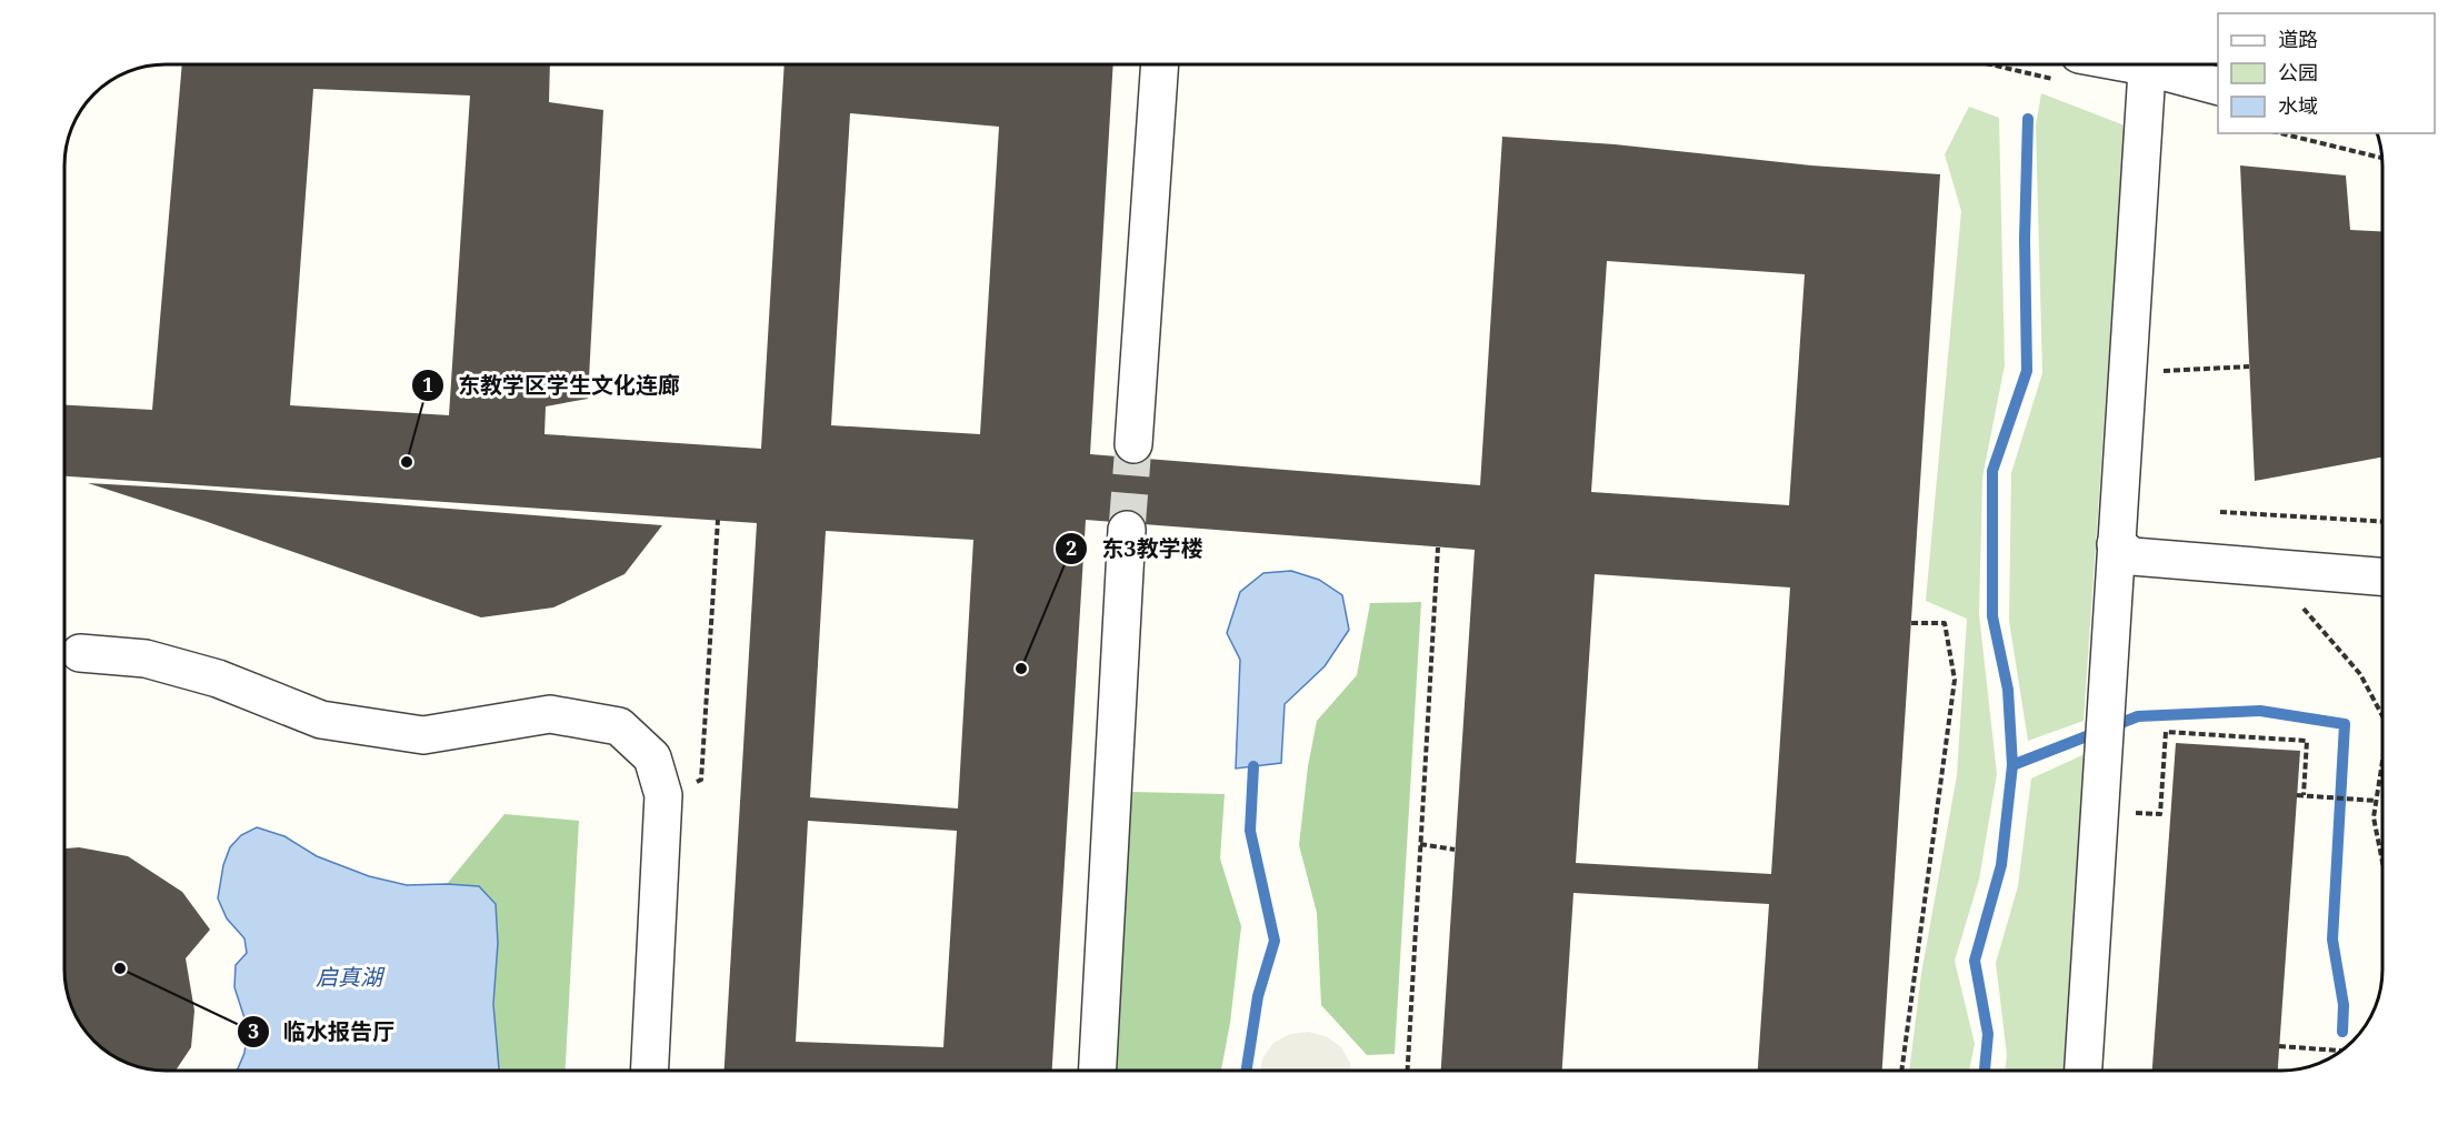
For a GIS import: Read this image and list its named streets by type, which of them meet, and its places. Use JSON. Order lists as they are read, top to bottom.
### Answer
{
  "water": ["启真湖"],
  "places": ["东教学区学生文化连廊", "东3教学楼", "临水报告厅"],
  "legend": ["道路", "公园", "水域"]
}
